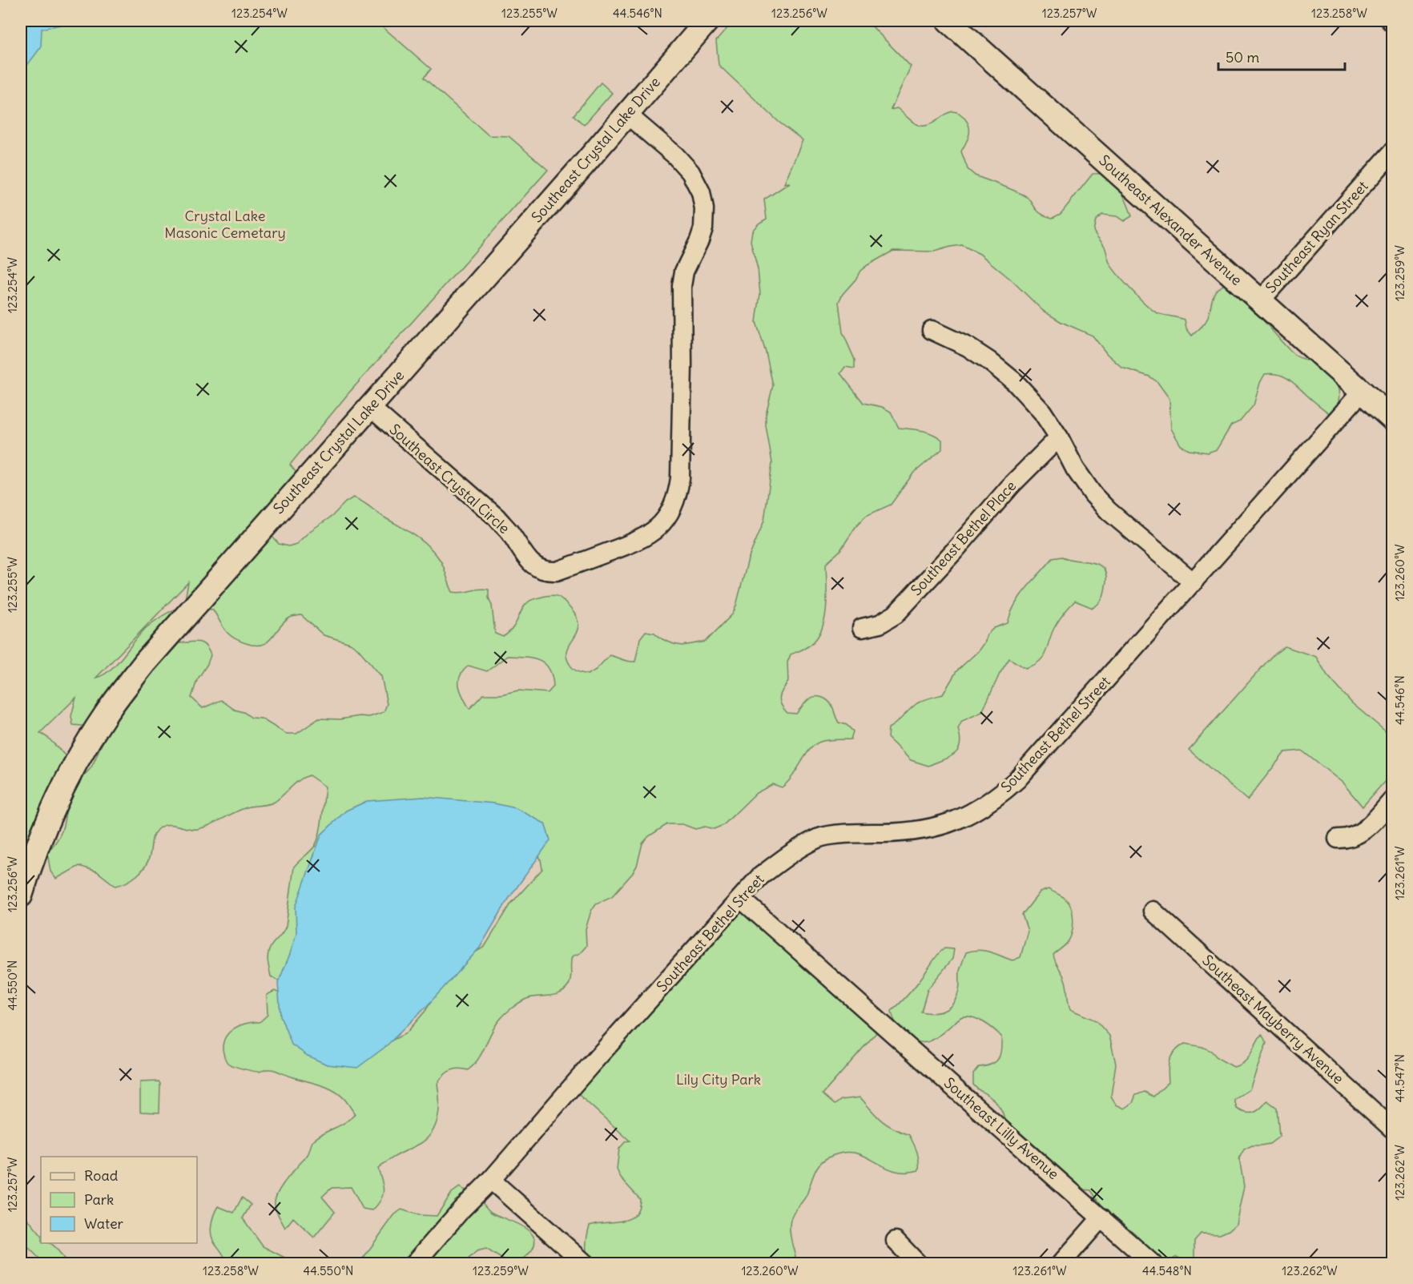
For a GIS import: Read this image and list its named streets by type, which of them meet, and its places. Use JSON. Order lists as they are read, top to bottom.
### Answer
{
  "streets": {
    "street": [
      "Southeast Crystal Lake Drive",
      "Southeast Alexander Avenue",
      "Southeast Ryan Street",
      "Southeast Crystal Circle",
      "Southeast Bethel Place",
      "Southeast Bethel Street",
      "Southeast Mayberry Avenue",
      "Southeast Lilly Avenue"
    ]
  },
  "crossings": [
    ["Southeast Crystal Lake Drive", "Southeast Crystal Circle"],
    ["Southeast Alexander Avenue", "Southeast Ryan Street"],
    ["Southeast Alexander Avenue", "Southeast Bethel Street"],
    ["Southeast Bethel Street", "Southeast Lilly Avenue"]
  ],
  "parks": ["Crystal Lake Masonic Cemetary", "Lily City Park"],
  "legend": ["Road", "Park", "Water"],
  "scale_bar": "50 m",
  "coordinates": [
    "123.254°W",
    "123.255°W",
    "44.546°N",
    "123.256°W",
    "123.257°W",
    "123.258°W",
    "123.259°W",
    "123.260°W",
    "123.261°W",
    "44.550°N",
    "44.547°N",
    "123.262°W",
    "44.548°N"
  ]
}
